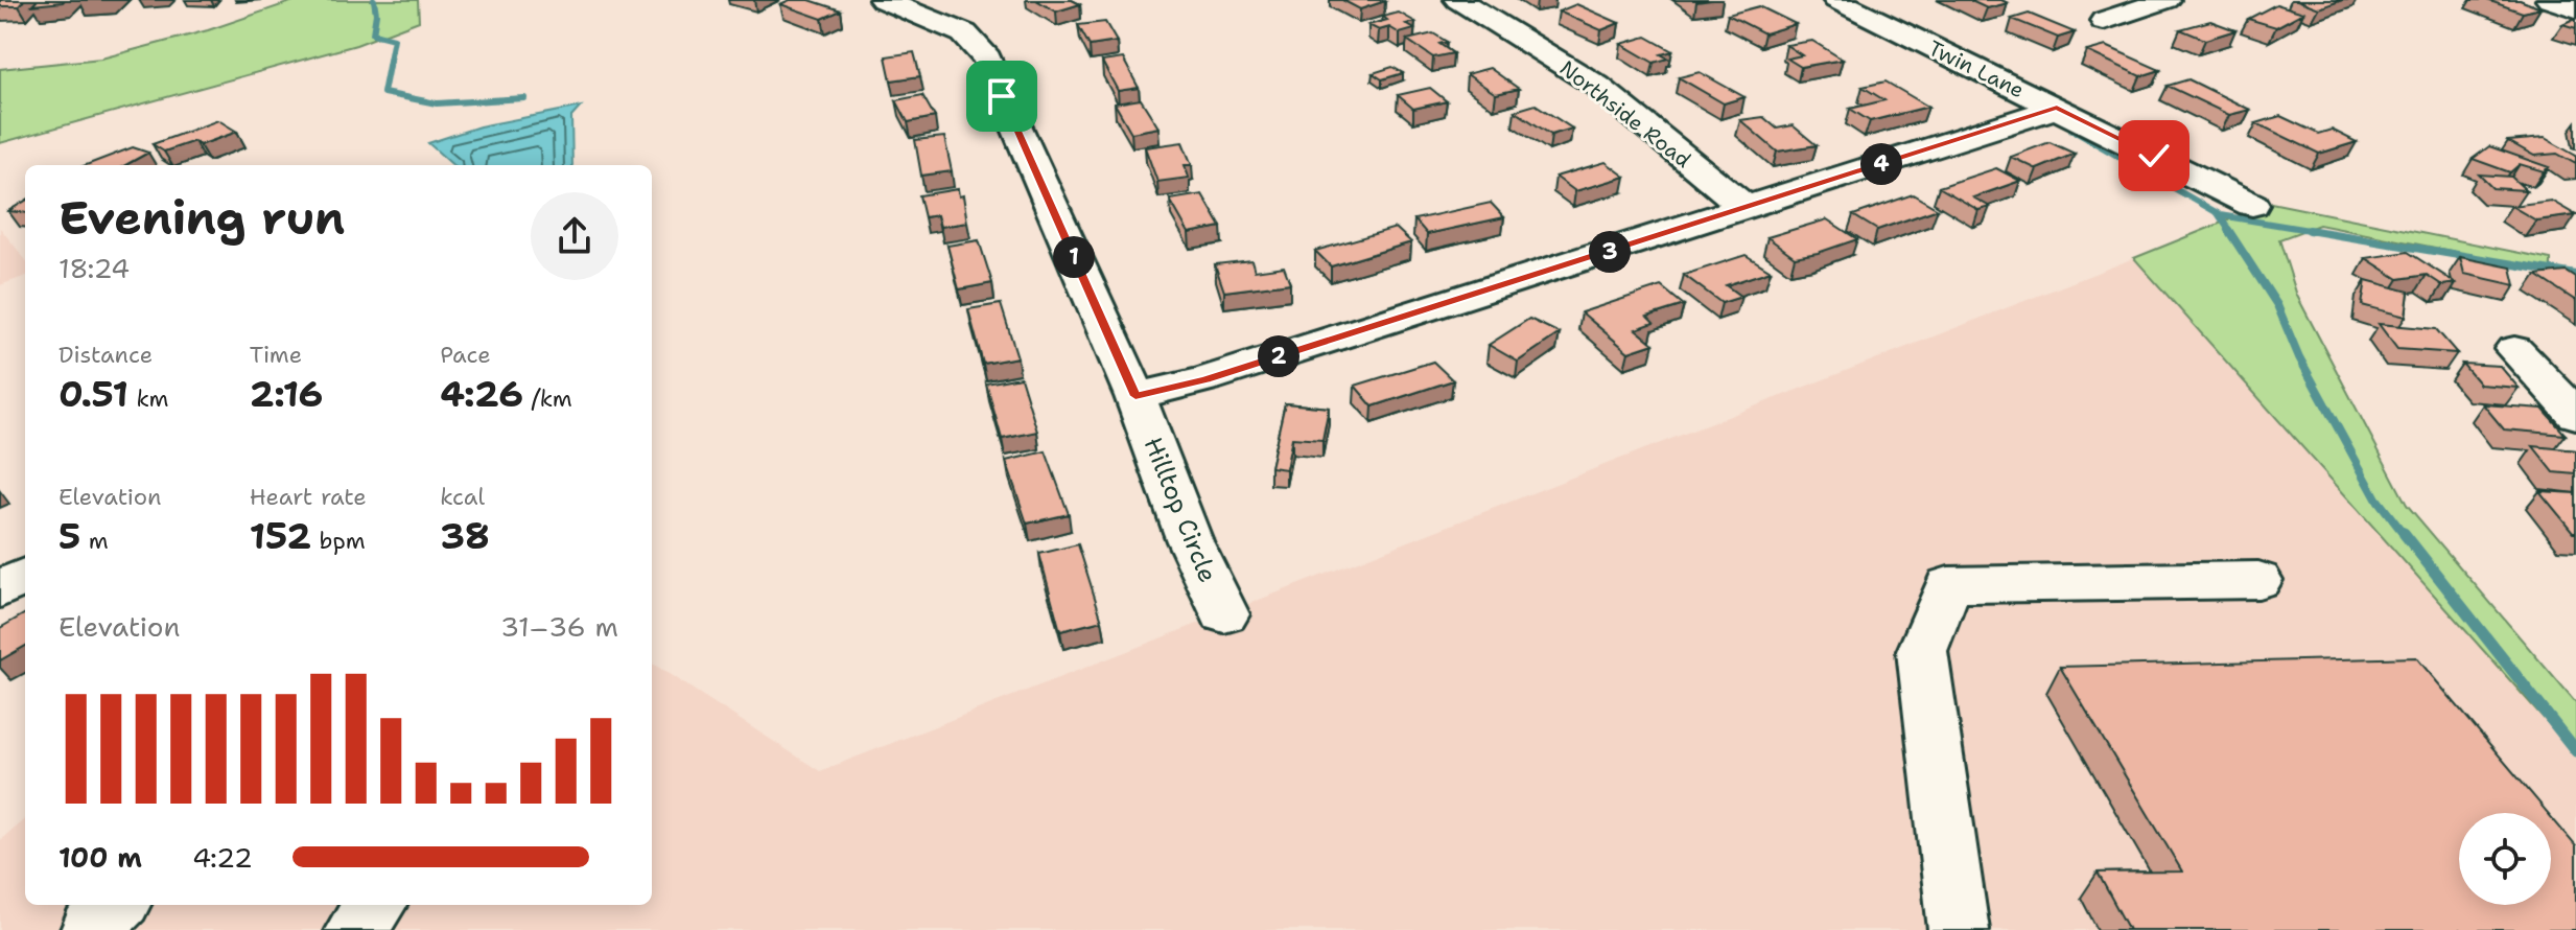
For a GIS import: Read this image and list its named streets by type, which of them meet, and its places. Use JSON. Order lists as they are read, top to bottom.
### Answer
{
  "streets": {
    "street": ["Twin Lane", "Northside Road", "Hilltop Circle"]
  },
  "page": {
    "pins": [
      "4",
      "3",
      "1",
      "2"
    ],
    "heading": ["Evening run", "18:24"],
    "stats": [
      ["Distance", "0.51 km"],
      ["Time", "2:16"],
      ["Pace", "4:26 /km"],
      ["Elevation", "5 m"],
      ["Heart rate", "152 bpm"],
      ["kcal", "38"]
    ],
    "chart": ["Elevation", "31–36 m"],
    "list": [
      {
        "name": "100 m",
        "note": "4:22"
      }
    ]
  }
}
